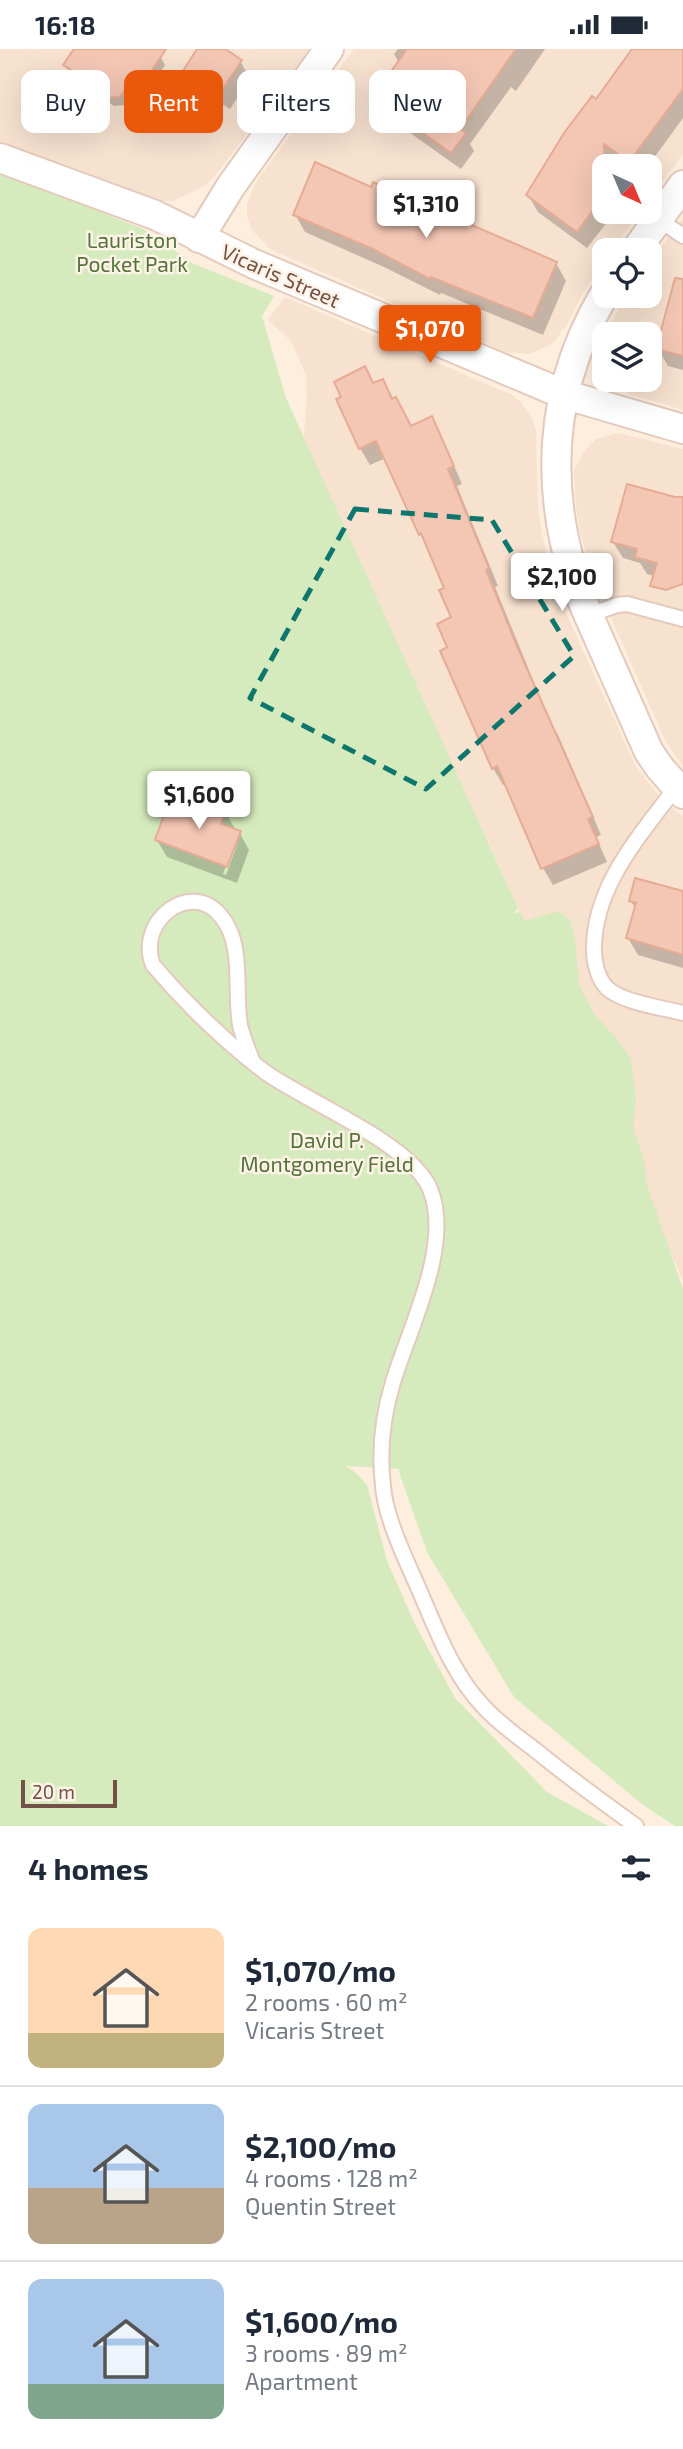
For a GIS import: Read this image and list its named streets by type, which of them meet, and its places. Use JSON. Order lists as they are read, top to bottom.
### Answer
{
  "streets": {
    "street": ["Vicaris Street"]
  },
  "parks": ["Lauriston Pocket Park", "David P. Montgomery Field"],
  "scale_bar": "20 m",
  "north": "bottom right",
  "page": {
    "status": "16:18",
    "chip": [
      "Buy",
      "Rent",
      "Filters",
      "New"
    ],
    "price": [
      "$1,310",
      "$1,070",
      "$2,100",
      "$1,600"
    ],
    "scale": "20 m",
    "heading": "4 homes",
    "list": [
      {
        "name": "$1,070/mo",
        "note": "2 rooms · 60 m² · Vicaris Street"
      },
      {
        "name": "$2,100/mo",
        "note": "4 rooms · 128 m² · Quentin Street"
      },
      {
        "name": "$1,600/mo",
        "note": "3 rooms · 89 m² · Apartment"
      }
    ]
  }
}
